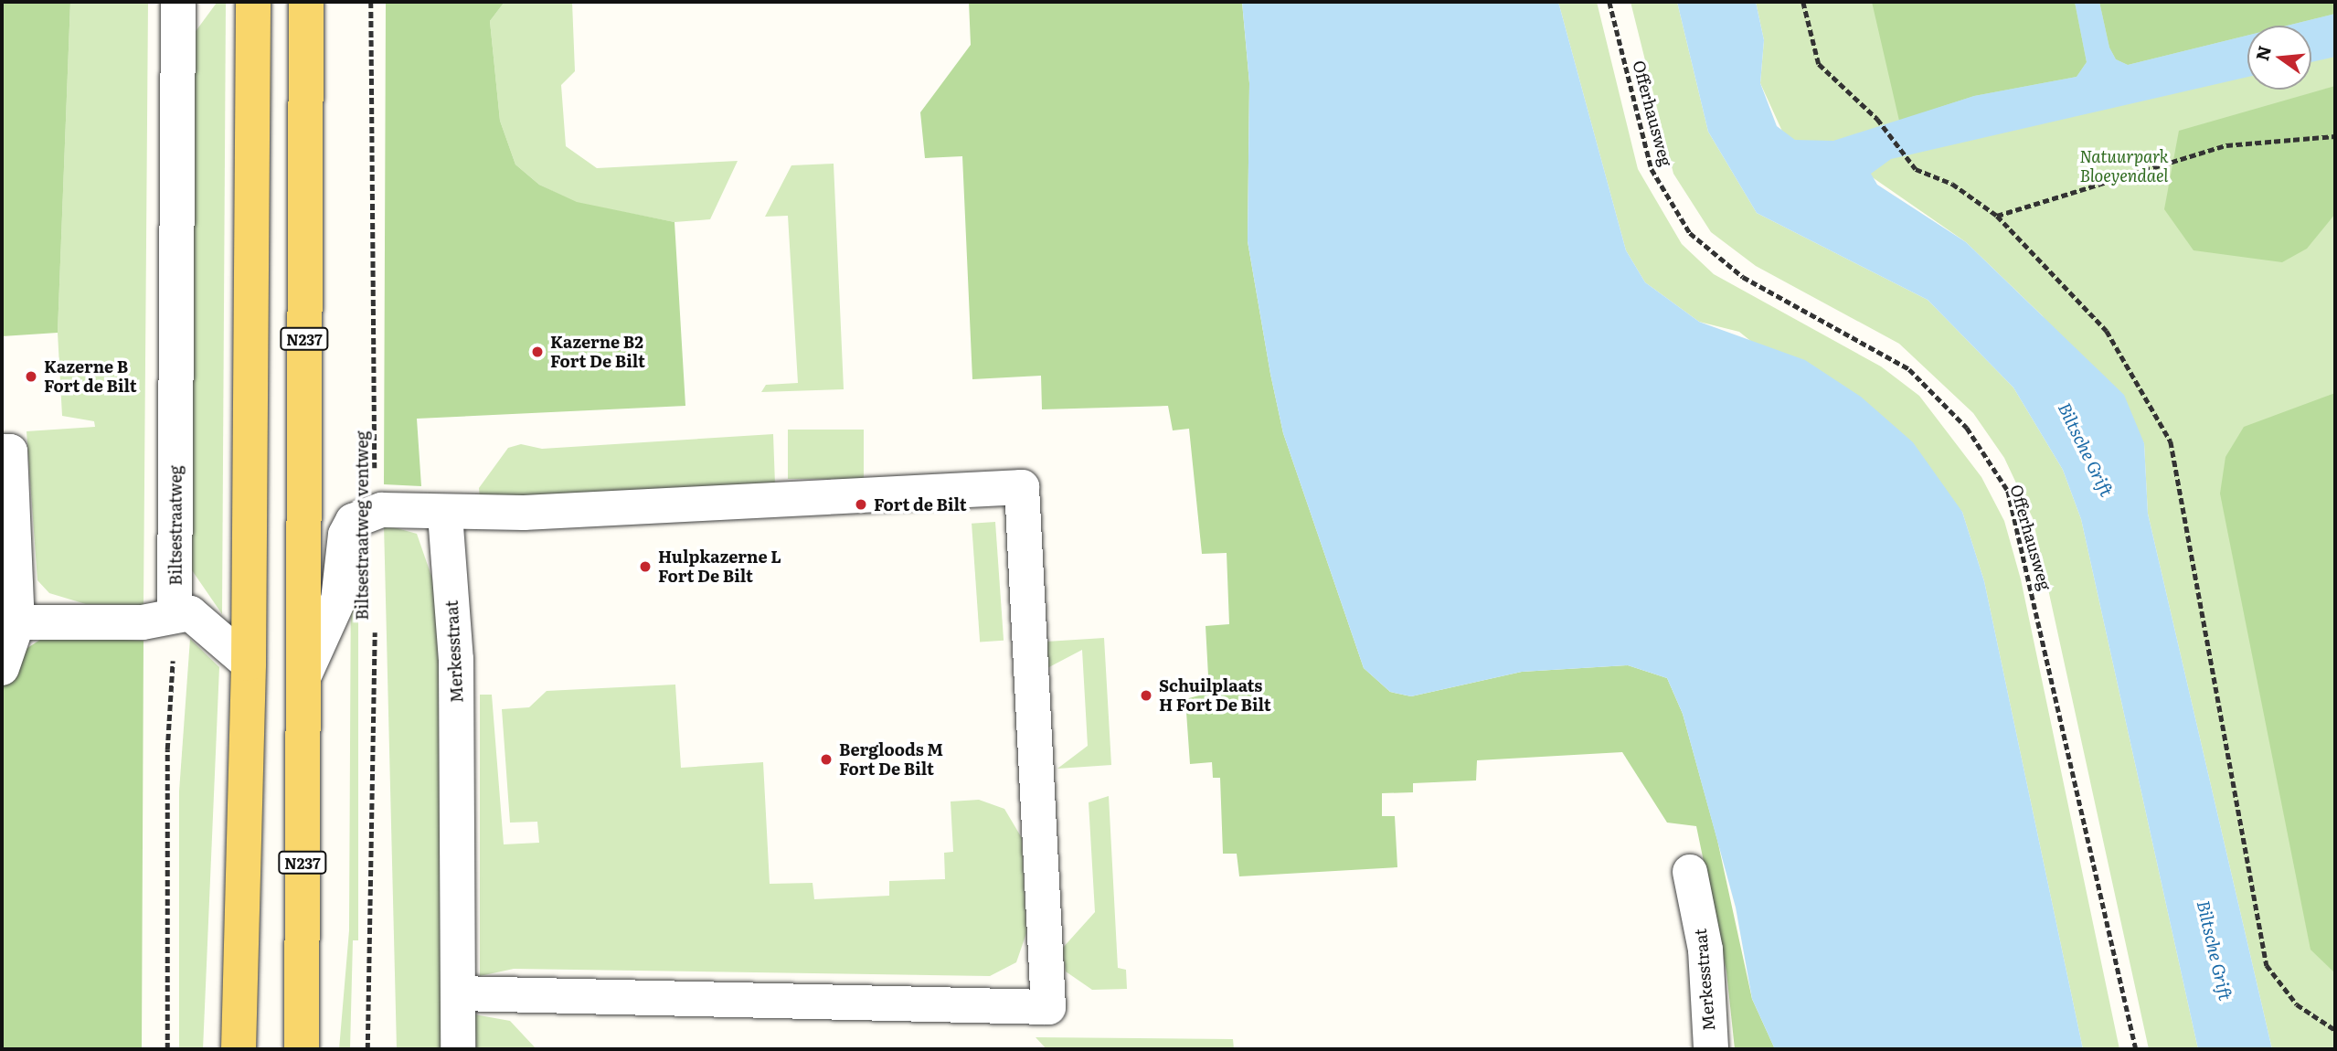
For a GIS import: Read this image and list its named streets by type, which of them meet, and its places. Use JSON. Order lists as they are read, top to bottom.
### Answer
{
  "streets": {
    "main road": ["N237"],
    "street": ["Biltsestraatweg", "Merkesstraat"],
    "path": ["Offerhausweg", "Biltsestraatweg ventweg"]
  },
  "water": ["Biltsche Grift"],
  "parks": ["Natuurpark Bloeyendael"],
  "places": [
    "Kazerne B2 Fort De Bilt",
    "Kazerne B Fort de Bilt",
    "Fort de Bilt",
    "Hulpkazerne L Fort De Bilt",
    "Schuilplaats H Fort De Bilt",
    "Bergloods M Fort De Bilt"
  ],
  "north": "left"
}
